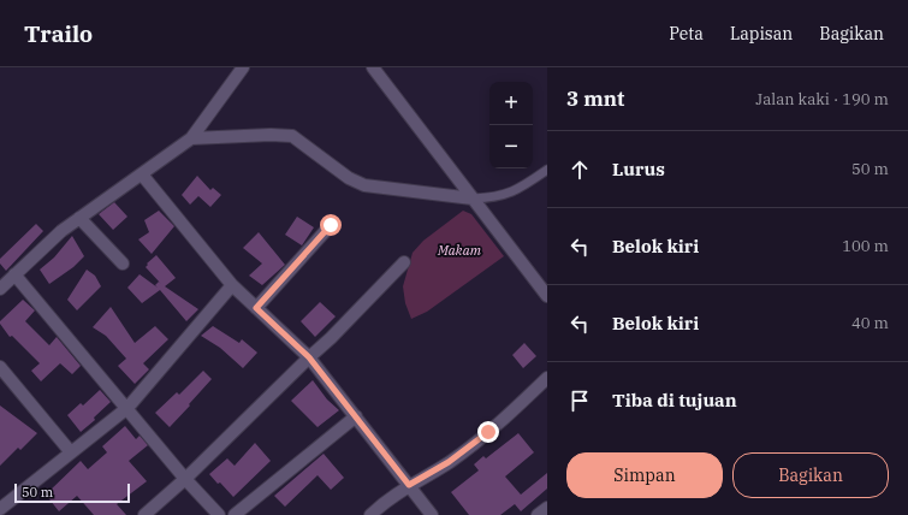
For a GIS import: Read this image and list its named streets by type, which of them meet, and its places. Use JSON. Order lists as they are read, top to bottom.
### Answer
{
  "parks": ["Makam"],
  "scale_bar": "50 m",
  "page": {
    "header": "Trailo",
    "nav": ["Peta", "Lapisan", "Bagikan"],
    "heading": ["3 mnt", "Jalan kaki · 190 m"],
    "map_buttons": ["+", "−"],
    "list": [
      ["Lurus", "50 m"],
      ["Belok kiri", "100 m"],
      ["Belok kiri", "40 m"],
      "Tiba di tujuan"
    ],
    "buttons": ["Simpan", "Bagikan"],
    "scale": "50 m"
  }
}
